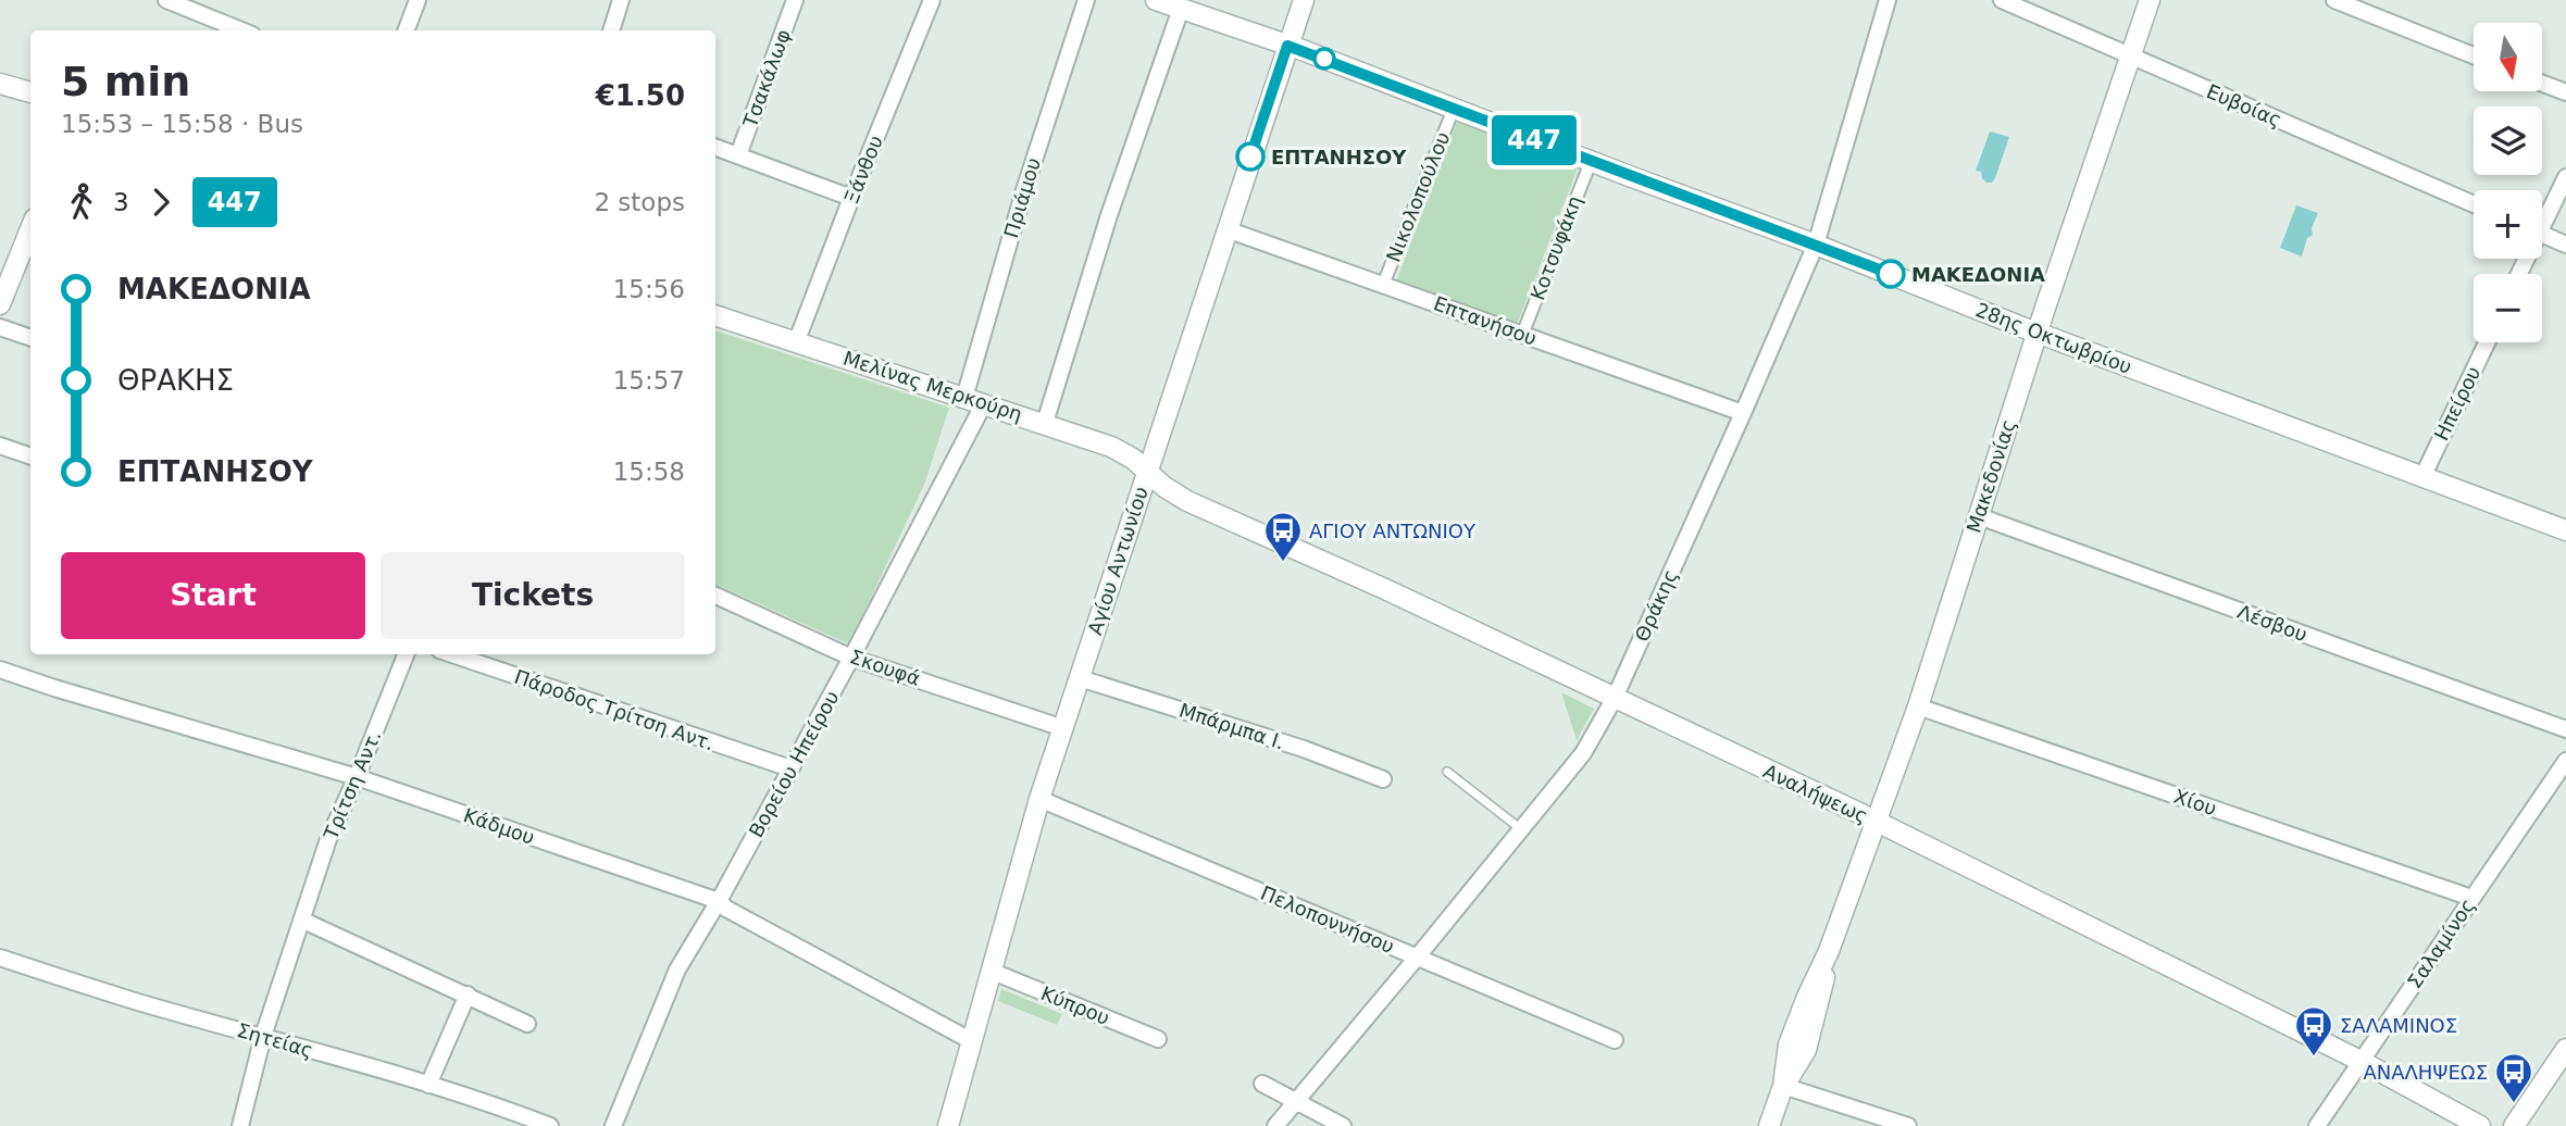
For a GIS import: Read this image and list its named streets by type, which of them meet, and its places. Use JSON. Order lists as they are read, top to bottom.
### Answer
{
  "streets": {
    "street": [
      "Τσακάλωφ",
      "Ευβοίας",
      "Ξάνθου",
      "Νικολοπούλου",
      "Πριάμου",
      "Κοτσυφάκη",
      "Επτανήσου",
      "28ης Οκτωβρίου",
      "Μελίνας Μερκούρη",
      "Ηπείρου",
      "Μακεδονίας",
      "Αγίου Αντωνίου",
      "Θράκης",
      "Λέσβου",
      "Σκουφά",
      "Πάροδος Τρίτση Αντ.",
      "Μπάρμπα Ι.",
      "Βορείου Ηπείρου",
      "Τρίτση Αντ.",
      "Αναλήψεως",
      "Χίου",
      "Κάδμου",
      "Πελοποννήσου",
      "Σαλαμίνος",
      "Κύπρου",
      "Σητείας"
    ]
  },
  "crossings": [
    ["Ευβοίας", "Μακεδονίας"],
    ["Ξάνθου", "Μελίνας Μερκούρη"],
    ["Νικολοπούλου", "Επτανήσου"],
    ["Νικολοπούλου", "28ης Οκτωβρίου"],
    ["Πριάμου", "Μελίνας Μερκούρη"],
    ["Κοτσυφάκη", "Επτανήσου"],
    ["Κοτσυφάκη", "28ης Οκτωβρίου"],
    ["Επτανήσου", "Αγίου Αντωνίου"],
    ["Επτανήσου", "Θράκης"],
    ["28ης Οκτωβρίου", "Ηπείρου"],
    ["28ης Οκτωβρίου", "Μακεδονίας"],
    ["28ης Οκτωβρίου", "Αγίου Αντωνίου"],
    ["28ης Οκτωβρίου", "Θράκης"],
    ["Μελίνας Μερκούρη", "Αγίου Αντωνίου"],
    ["Μελίνας Μερκούρη", "Βορείου Ηπείρου"],
    ["Μελίνας Μερκούρη", "Αναλήψεως"],
    ["Μακεδονίας", "Λέσβου"],
    ["Μακεδονίας", "Αναλήψεως"],
    ["Μακεδονίας", "Χίου"],
    ["Αγίου Αντωνίου", "Σκουφά"],
    ["Αγίου Αντωνίου", "Μπάρμπα Ι."],
    ["Αγίου Αντωνίου", "Αναλήψεως"],
    ["Αγίου Αντωνίου", "Κάδμου"],
    ["Αγίου Αντωνίου", "Πελοποννήσου"],
    ["Αγίου Αντωνίου", "Κύπρου"],
    ["Θράκης", "Αναλήψεως"],
    ["Θράκης", "Πελοποννήσου"],
    ["Σκουφά", "Βορείου Ηπείρου"],
    ["Πάροδος Τρίτση Αντ.", "Βορείου Ηπείρου"],
    ["Βορείου Ηπείρου", "Κάδμου"],
    ["Τρίτση Αντ.", "Κάδμου"],
    ["Τρίτση Αντ.", "Σητείας"],
    ["Αναλήψεως", "Σαλαμίνος"],
    ["Χίου", "Σαλαμίνος"]
  ],
  "places": {
    "other": ["ΕΠΤΑΝΗΣΟΥ", "ΜΑΚΕΔΟΝΙΑ"],
    "bus stop": ["ΑΓΙΟΥ ΑΝΤΩΝΙΟΥ", "ΣΑΛΑΜΙΝΟΣ", "ΑΝΑΛΗΨΕΩΣ"]
  },
  "lines": ["bus line 447"],
  "north": "bottom",
  "page": {
    "on_map": "447",
    "map_buttons": ["+", "−"],
    "heading": ["5 min", "15:53 – 15:58 · Bus", "€1.50"],
    "legs": ["3", "447", "2 stops"],
    "list": [
      {
        "name": "ΜΑΚΕΔΟΝΙΑ",
        "value": "15:56"
      },
      {
        "name": "ΘΡΑΚΗΣ",
        "value": "15:57"
      },
      {
        "name": "ΕΠΤΑΝΗΣΟΥ",
        "value": "15:58"
      }
    ],
    "buttons": ["Start", "Tickets"]
  }
}
